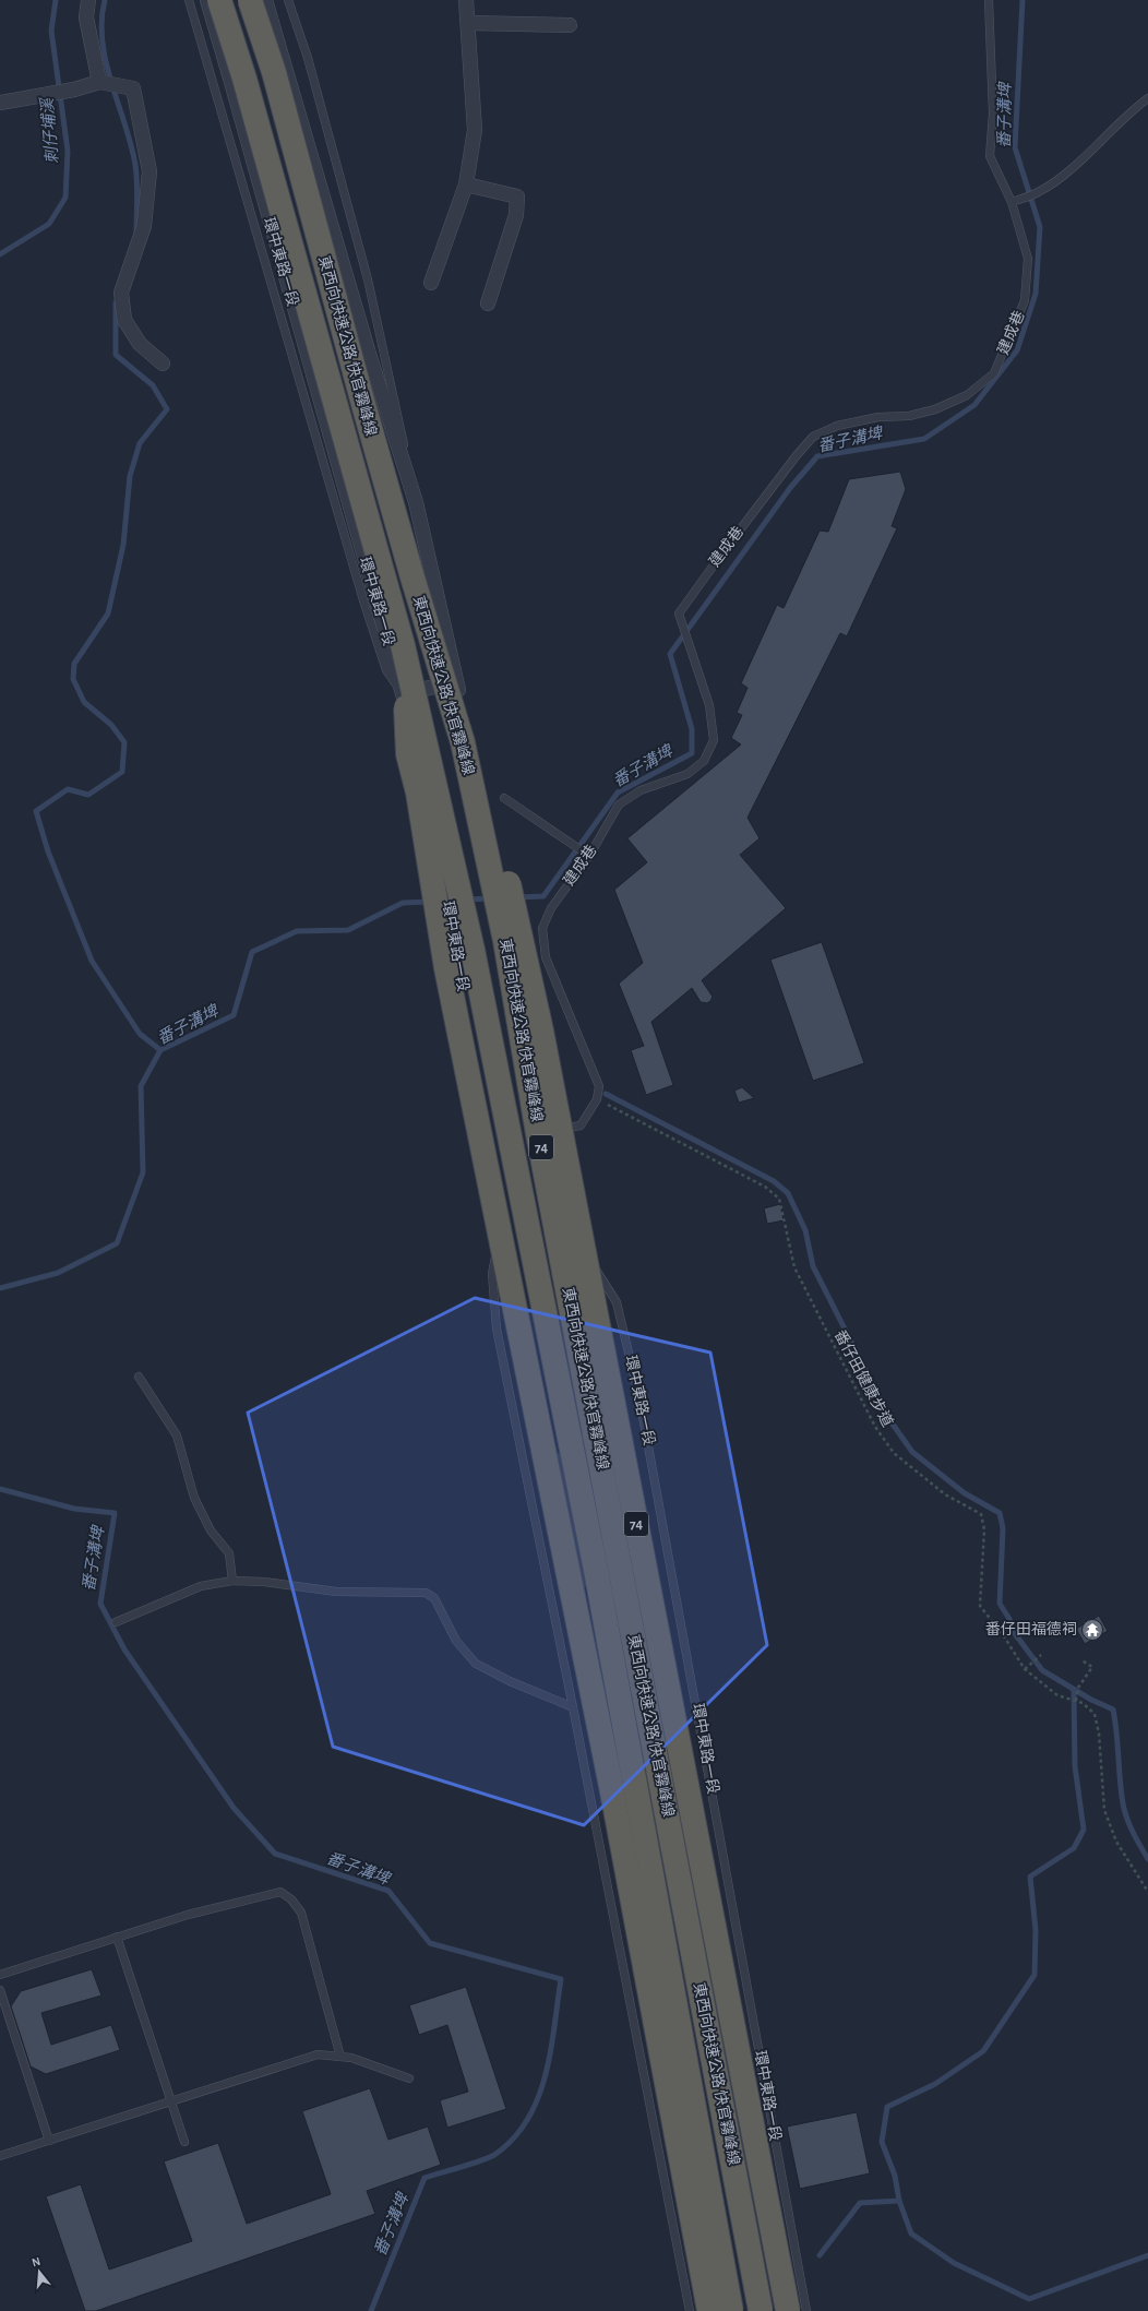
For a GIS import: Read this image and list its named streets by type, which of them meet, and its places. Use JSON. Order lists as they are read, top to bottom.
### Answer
{
  "streets": {
    "highway": ["東西向快速公路 快官霧峰線", "74"],
    "street": ["環中東路一段"],
    "lane": ["建成巷"],
    "path": ["番仔田健康步道"]
  },
  "crossings": [
    ["建成巷", "番仔田健康步道"],
    ["東西向快速公路 快官霧峰線", "74"]
  ],
  "water": ["番子溝埤", "刺仔埔溪"],
  "places": {
    "temple": ["番仔田福德祠"]
  },
  "north": "top"
}
